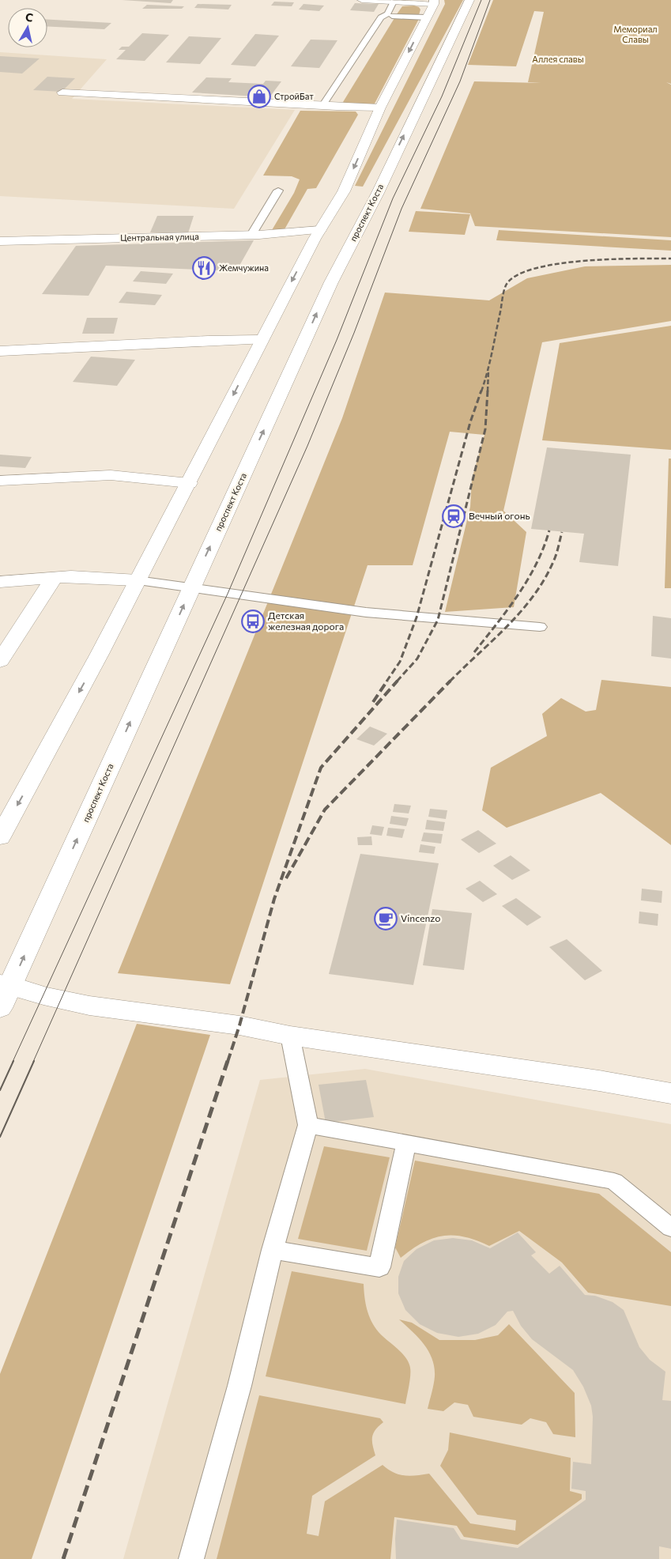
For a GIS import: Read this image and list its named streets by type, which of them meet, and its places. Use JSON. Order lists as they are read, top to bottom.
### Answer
{
  "streets": {
    "main road": ["проспект Коста", "Центральная улица"]
  },
  "parks": ["Мемориал Славы", "Аллея славы"],
  "places": {
    "shop": ["СтройБат"],
    "restaurant": ["Жемчужина"],
    "station": ["Вечный огонь"],
    "bus stop": ["Детская железная дорога"],
    "cafe": ["Vincenzo"]
  },
  "north": "top"
}
